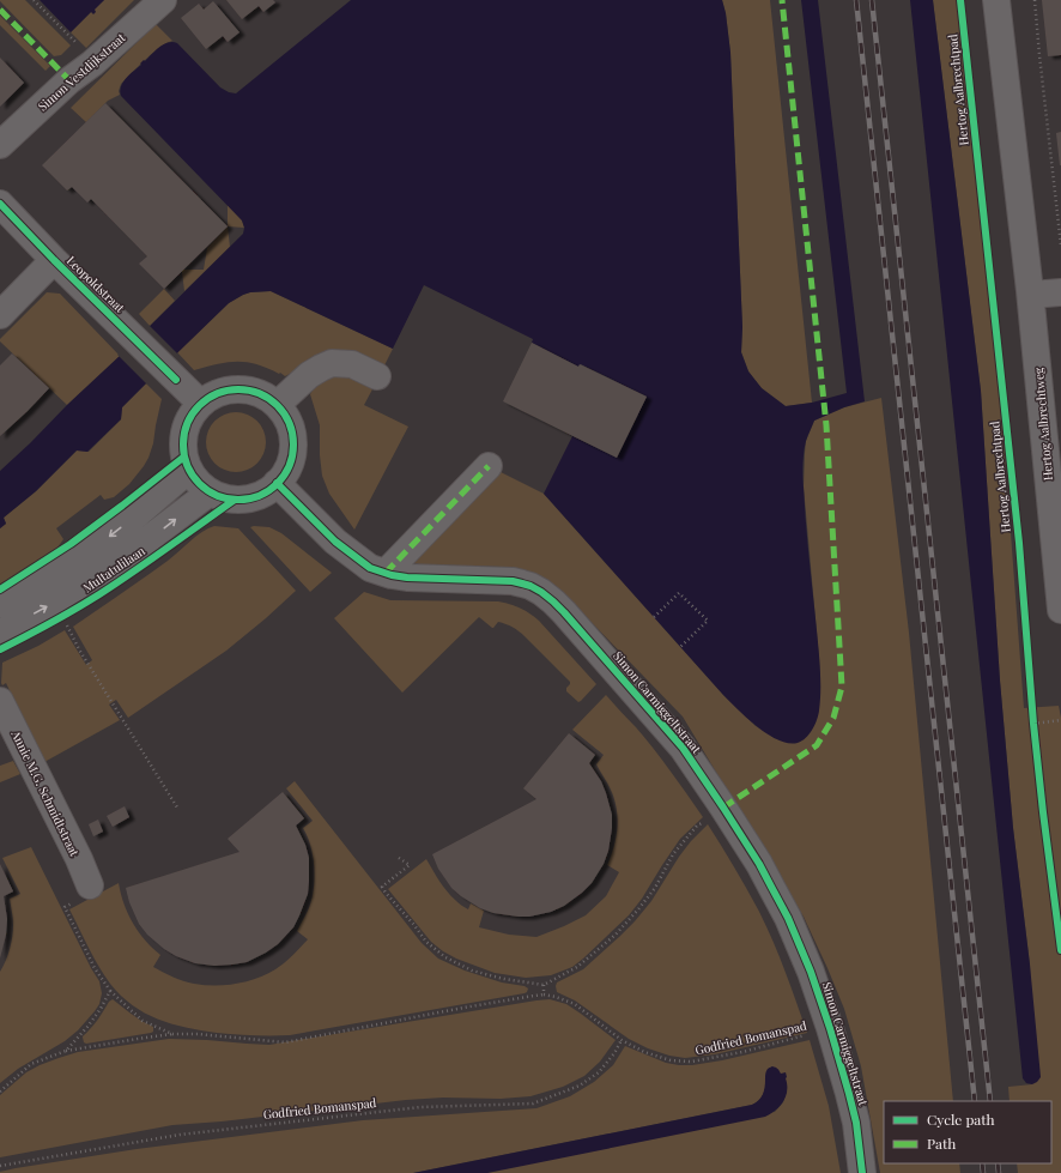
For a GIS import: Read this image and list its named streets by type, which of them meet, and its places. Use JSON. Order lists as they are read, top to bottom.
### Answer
{
  "streets": {
    "street": [
      "Simon Vestdijkstraat",
      "Leopoldstraat",
      "Hertog Aalbrechtweg",
      "Multatulilaan",
      "Simon Carmiggeltstraat",
      "Annie M.G. Schmidtstraat"
    ],
    "path": ["Godfried Bomanspad"],
    "cycle path": ["Hertog Aalbrechtpad"]
  },
  "crossings": [
    ["Leopoldstraat", "Multatulilaan"],
    ["Leopoldstraat", "Simon Carmiggeltstraat"],
    ["Multatulilaan", "Simon Carmiggeltstraat"],
    ["Simon Carmiggeltstraat", "Godfried Bomanspad"],
    ["Annie M.G. Schmidtstraat", "Godfried Bomanspad"]
  ],
  "legend": ["Cycle path", "Path"]
}
